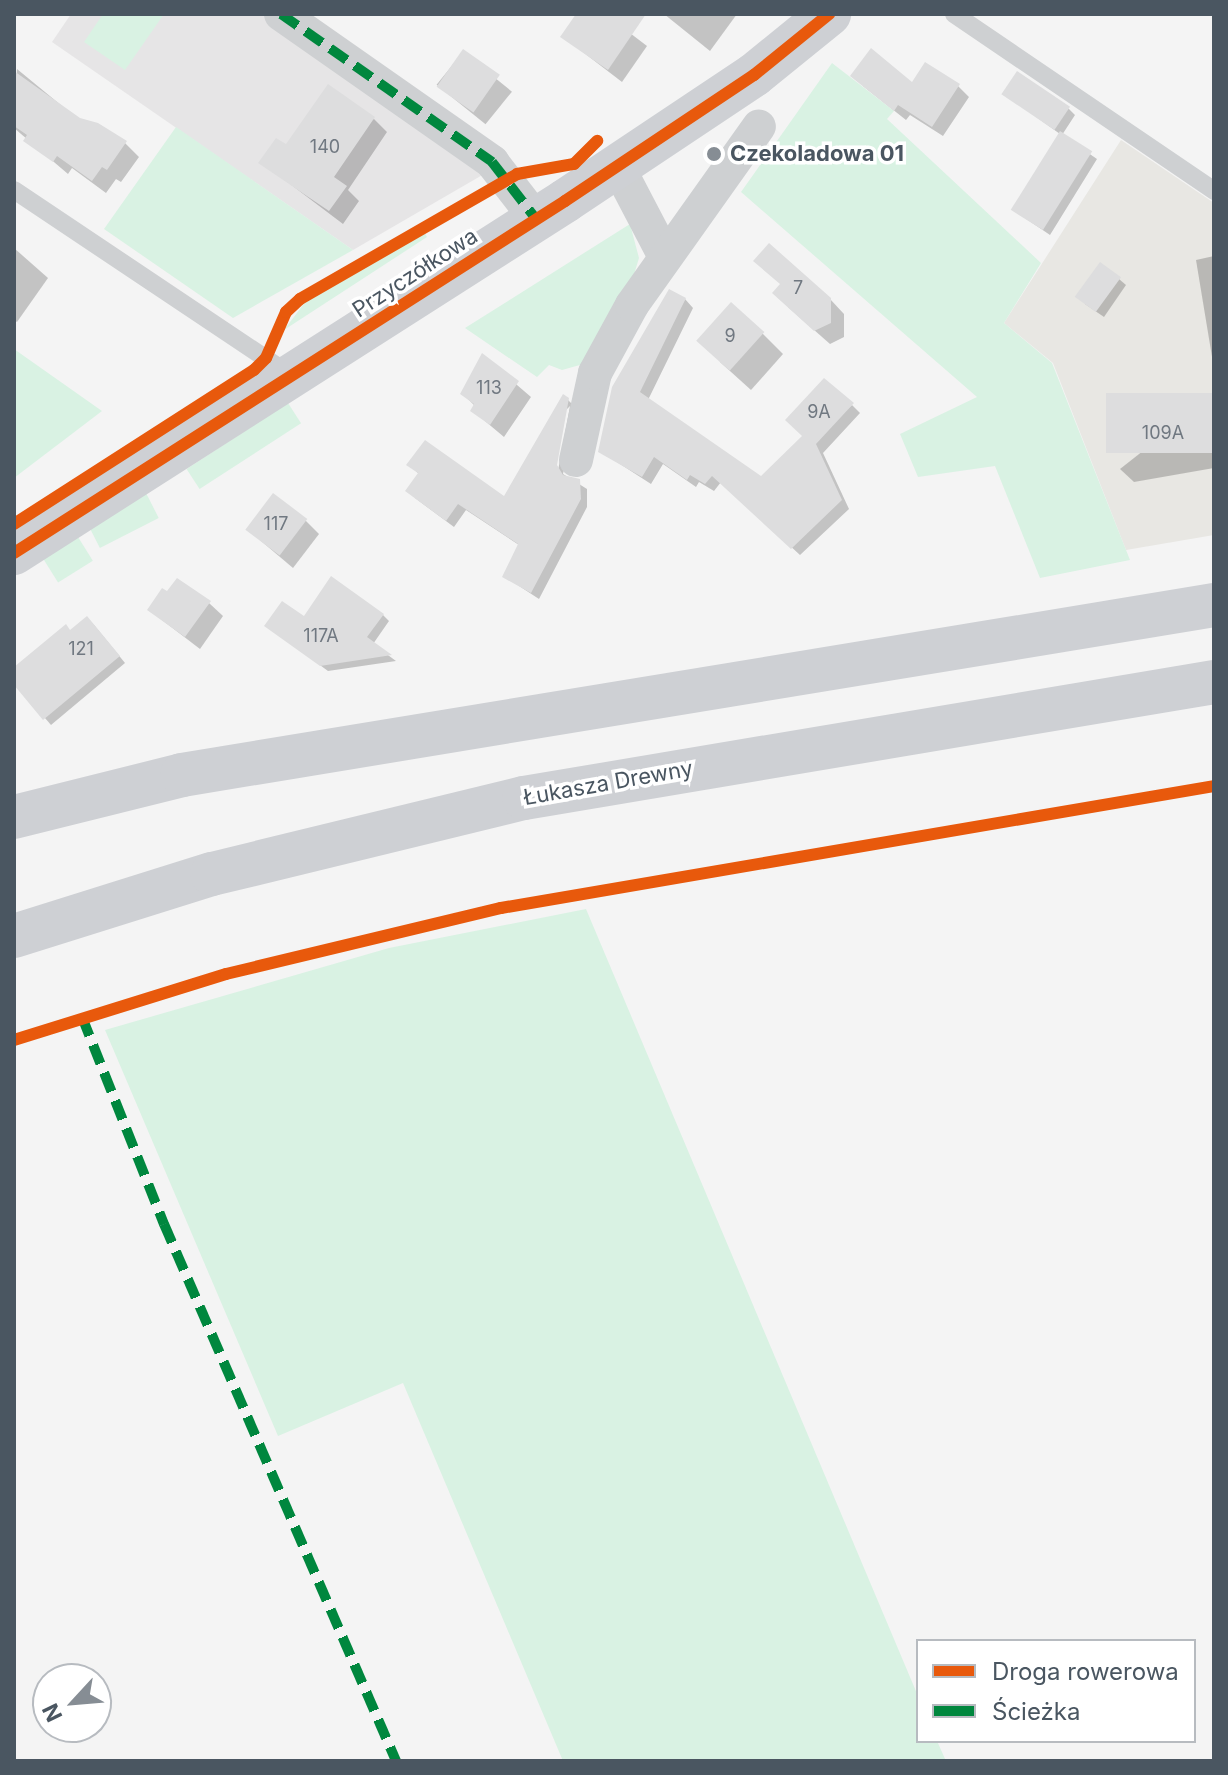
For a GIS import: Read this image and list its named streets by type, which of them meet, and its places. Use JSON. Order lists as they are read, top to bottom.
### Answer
{
  "streets": {
    "main road": ["Przyczółkowa", "Łukasza Drewny"]
  },
  "places": ["Czekoladowa 01"],
  "house_numbers": [
    "140",
    "7",
    "9",
    "113",
    "9A",
    "109A",
    "117",
    "117A",
    "121"
  ],
  "legend": ["Droga rowerowa", "Ścieżka"],
  "north": "bottom left"
}
